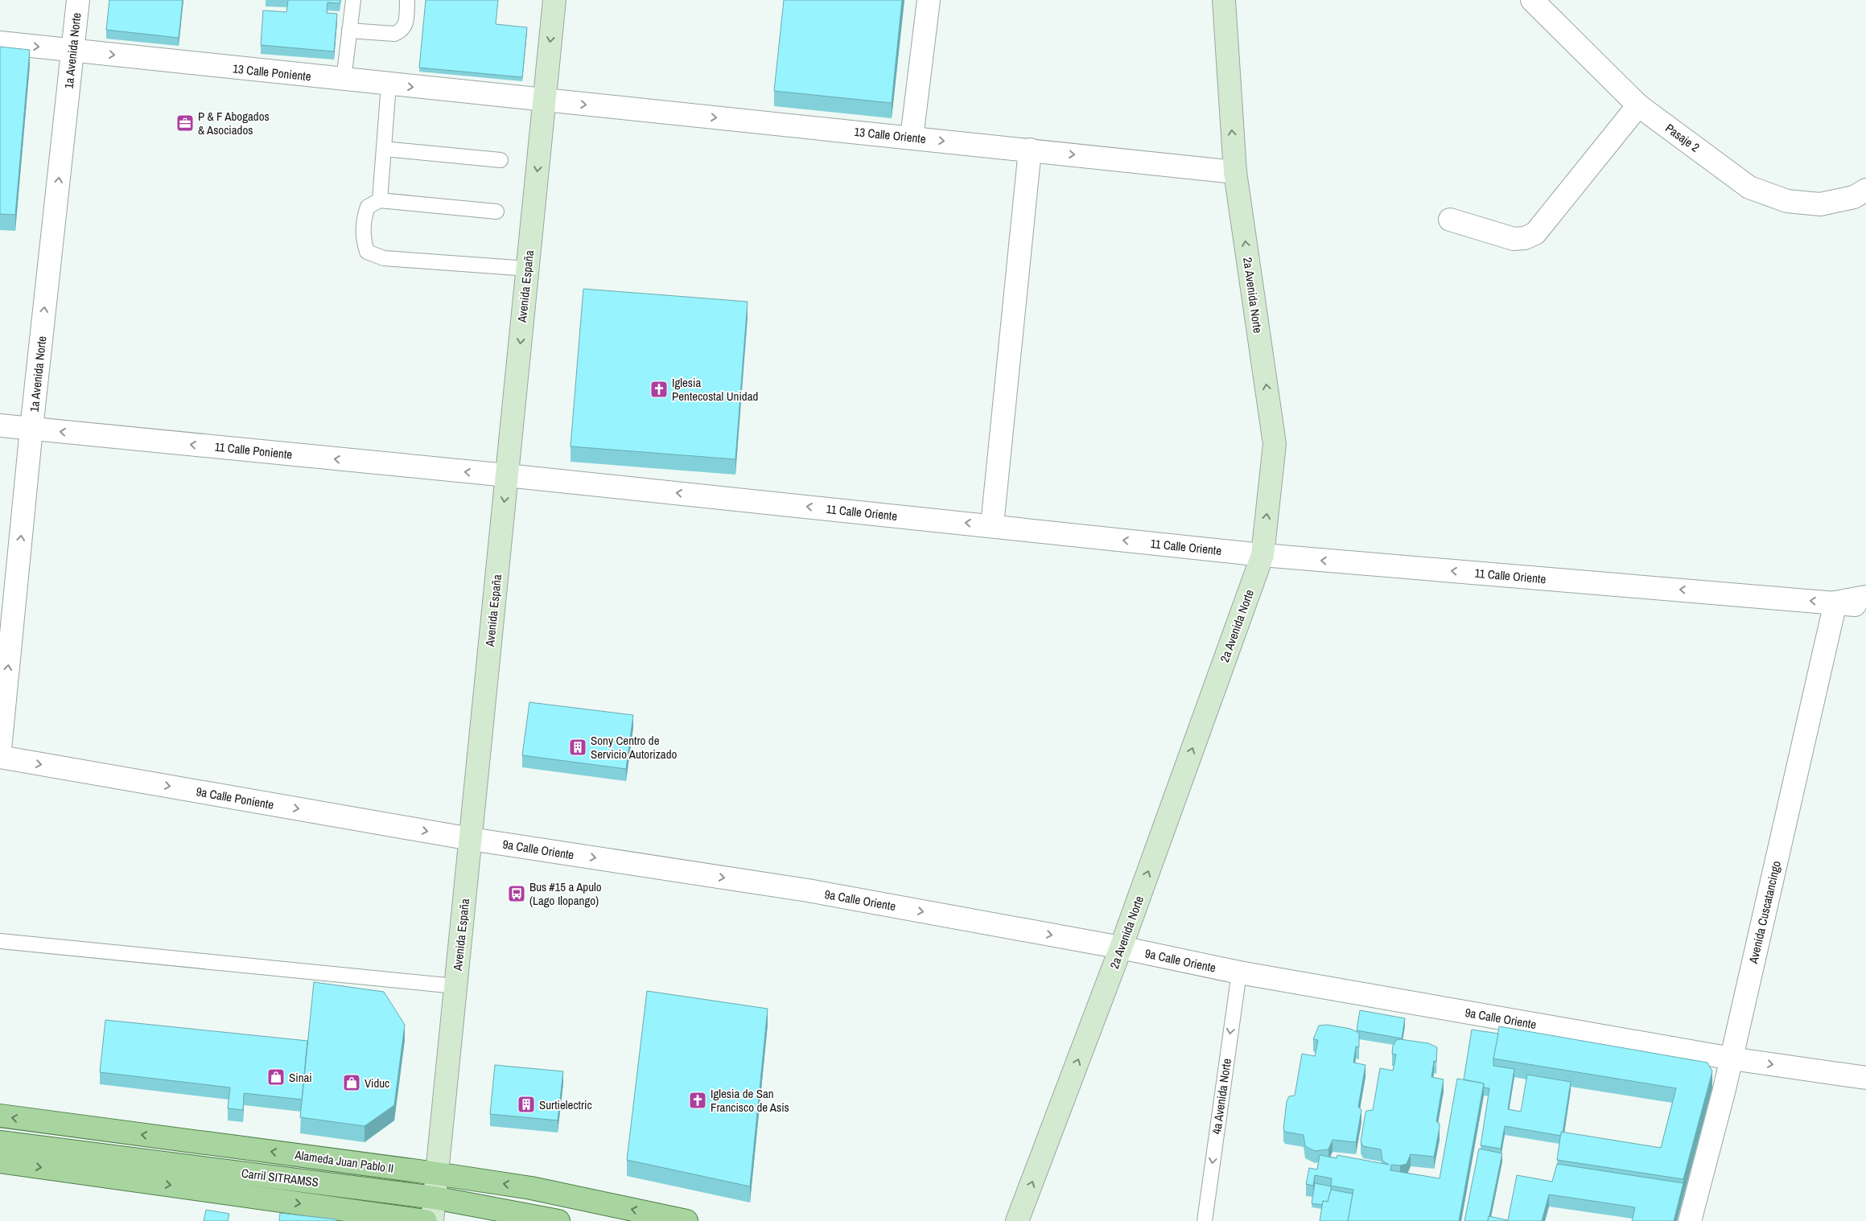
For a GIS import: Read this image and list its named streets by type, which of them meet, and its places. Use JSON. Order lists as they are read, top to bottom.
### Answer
{
  "streets": {
    "main road": [
      "Avenida España",
      "2a Avenida Norte",
      "Alameda Juan Pablo II",
      "Carril SITRAMSS"
    ],
    "street": [
      "1a Avenida Norte",
      "13 Calle Poniente",
      "13 Calle Oriente",
      "Pasaje 2",
      "11 Calle Poniente",
      "11 Calle Oriente",
      "9a Calle Poniente",
      "9a Calle Oriente",
      "Avenida Cuscatancingo"
    ],
    "lane": ["4a Avenida Norte"]
  },
  "crossings": [
    ["1a Avenida Norte", "13 Calle Poniente"],
    ["1a Avenida Norte", "11 Calle Poniente"],
    ["13 Calle Poniente", "13 Calle Oriente"],
    ["13 Calle Poniente", "Avenida España"],
    ["13 Calle Oriente", "Avenida España"],
    ["13 Calle Oriente", "2a Avenida Norte"],
    ["Avenida España", "11 Calle Poniente"],
    ["Avenida España", "11 Calle Oriente"],
    ["Avenida España", "9a Calle Poniente"],
    ["Avenida España", "9a Calle Oriente"],
    ["Avenida España", "Alameda Juan Pablo II"],
    ["Avenida España", "Carril SITRAMSS"],
    ["2a Avenida Norte", "11 Calle Oriente"],
    ["2a Avenida Norte", "9a Calle Oriente"],
    ["11 Calle Poniente", "11 Calle Oriente"],
    ["11 Calle Oriente", "Avenida Cuscatancingo"],
    ["9a Calle Poniente", "9a Calle Oriente"],
    ["9a Calle Oriente", "Avenida Cuscatancingo"],
    ["9a Calle Oriente", "4a Avenida Norte"]
  ],
  "one_way": [
    "1a Avenida Norte",
    "13 Calle Poniente",
    "13 Calle Oriente",
    "Avenida España",
    "2a Avenida Norte",
    "11 Calle Poniente",
    "11 Calle Oriente",
    "9a Calle Poniente",
    "9a Calle Oriente",
    "4a Avenida Norte"
  ],
  "places": {
    "office": ["P & F Abogados & Asociados"],
    "church": ["Iglesia Pentecostal Unidad", "Iglesia de San Francisco de Asis"],
    "building": ["Sony Centro de Servicio Autorizado", "Surtielectric"],
    "bus stop": ["Bus #15 a Apulo (Lago Ilopango)"],
    "shop": ["Sinai", "Viduc"]
  }
}
